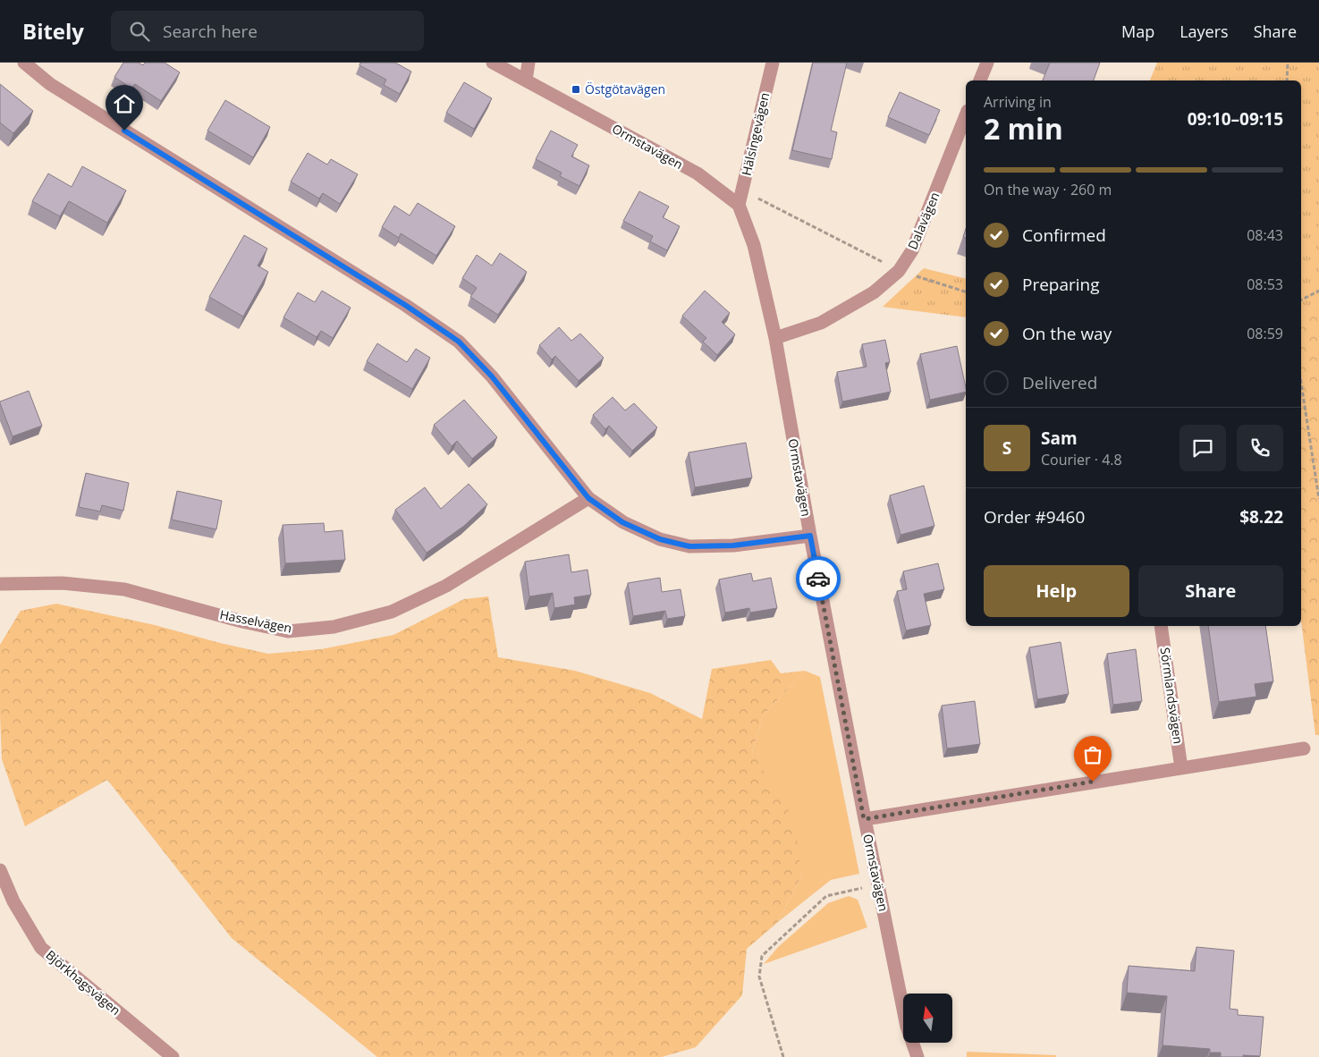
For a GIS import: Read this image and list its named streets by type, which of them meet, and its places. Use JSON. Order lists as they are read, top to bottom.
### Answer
{
  "streets": {
    "street": [
      "Hälsingevägen",
      "Ormstavägen",
      "Dalavägen",
      "Hasselvägen",
      "Sörmlandsvägen",
      "Björkhagsvägen"
    ]
  },
  "crossings": [
    ["Hälsingevägen", "Ormstavägen"],
    ["Ormstavägen", "Dalavägen"]
  ],
  "places": {
    "transit": ["Östgötavägen"]
  },
  "north": "top",
  "page": {
    "header": "Bitely",
    "search": "Search here",
    "nav": ["Map", "Layers", "Share"],
    "heading": ["2 min", "Arriving in", "09:10–09:15"],
    "panel": [
      "Sam",
      "Courier · 4.8",
      "Order #9460",
      "$8.22"
    ],
    "bar": "On the way · 260 m",
    "list": [
      ["Confirmed", "08:43"],
      ["Preparing", "08:53"],
      ["On the way", "08:59"],
      "Delivered"
    ],
    "round": "S",
    "buttons": ["Help", "Share"]
  }
}
